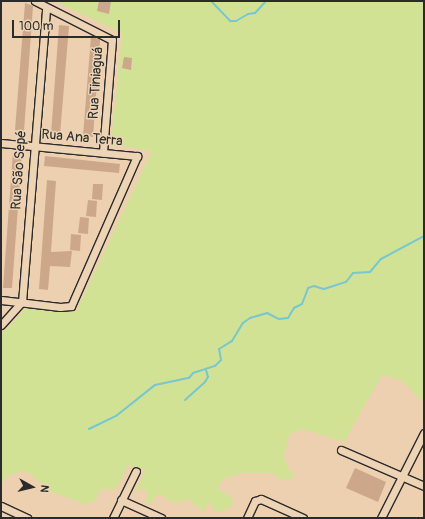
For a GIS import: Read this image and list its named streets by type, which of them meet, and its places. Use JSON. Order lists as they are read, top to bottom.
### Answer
{
  "streets": {
    "street": ["Rua Tiniaguá", "Rua Ana Terra", "Rua São Sepé"]
  },
  "crossings": [
    ["Rua Tiniaguá", "Rua Ana Terra"],
    ["Rua Tiniaguá", "Rua São Sepé"],
    ["Rua Ana Terra", "Rua São Sepé"]
  ],
  "scale_bar": "100 m",
  "north": "right"
}
